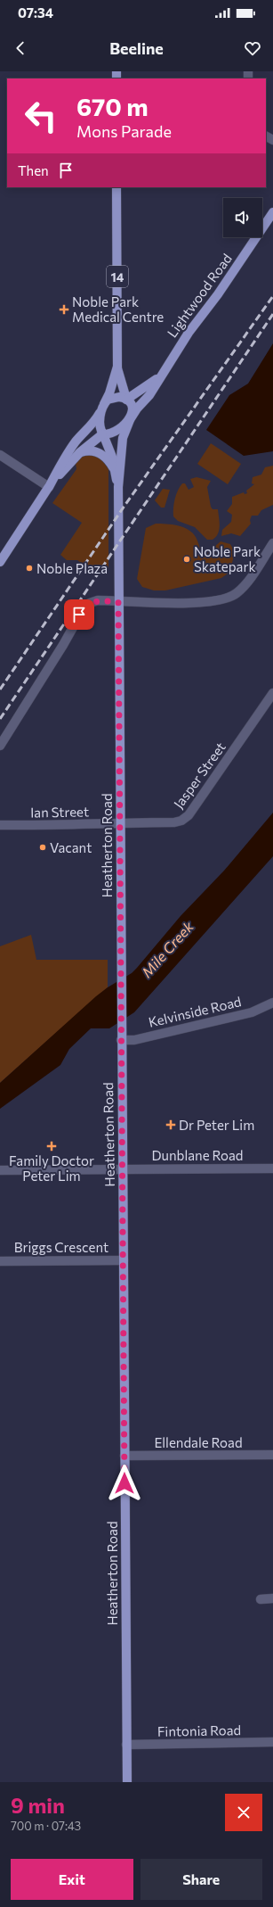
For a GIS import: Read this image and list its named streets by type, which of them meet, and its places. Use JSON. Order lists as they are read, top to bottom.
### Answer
{
  "streets": {
    "main road": ["14", "Lightwood Road", "Heatherton Road"],
    "street": [
      "Jasper Street",
      "Ian Street",
      "Kelvinside Road",
      "Dunblane Road",
      "Briggs Crescent",
      "Ellendale Road",
      "Fintonia Road"
    ]
  },
  "crossings": [
    ["14", "Lightwood Road"],
    ["14", "Heatherton Road"],
    ["Lightwood Road", "Heatherton Road"],
    ["Jasper Street", "Ian Street"],
    ["Jasper Street", "Heatherton Road"],
    ["Ian Street", "Heatherton Road"],
    ["Heatherton Road", "Kelvinside Road"],
    ["Heatherton Road", "Dunblane Road"],
    ["Heatherton Road", "Briggs Crescent"],
    ["Heatherton Road", "Ellendale Road"],
    ["Heatherton Road", "Fintonia Road"]
  ],
  "water": ["Mile Creek"],
  "places": {
    "health": ["Noble Park Medical Centre", "Dr Peter Lim", "Family Doctor Peter Lim"],
    "other": ["Noble Park Skatepark", "Noble Plaza", "Vacant"]
  },
  "page": {
    "status": "07:34",
    "header": "Beeline",
    "turn": ["670 m", "Mons Parade"],
    "then": "Then",
    "heading": ["9 min", "700 m · 07:43"],
    "buttons": ["Exit", "Share"]
  }
}
